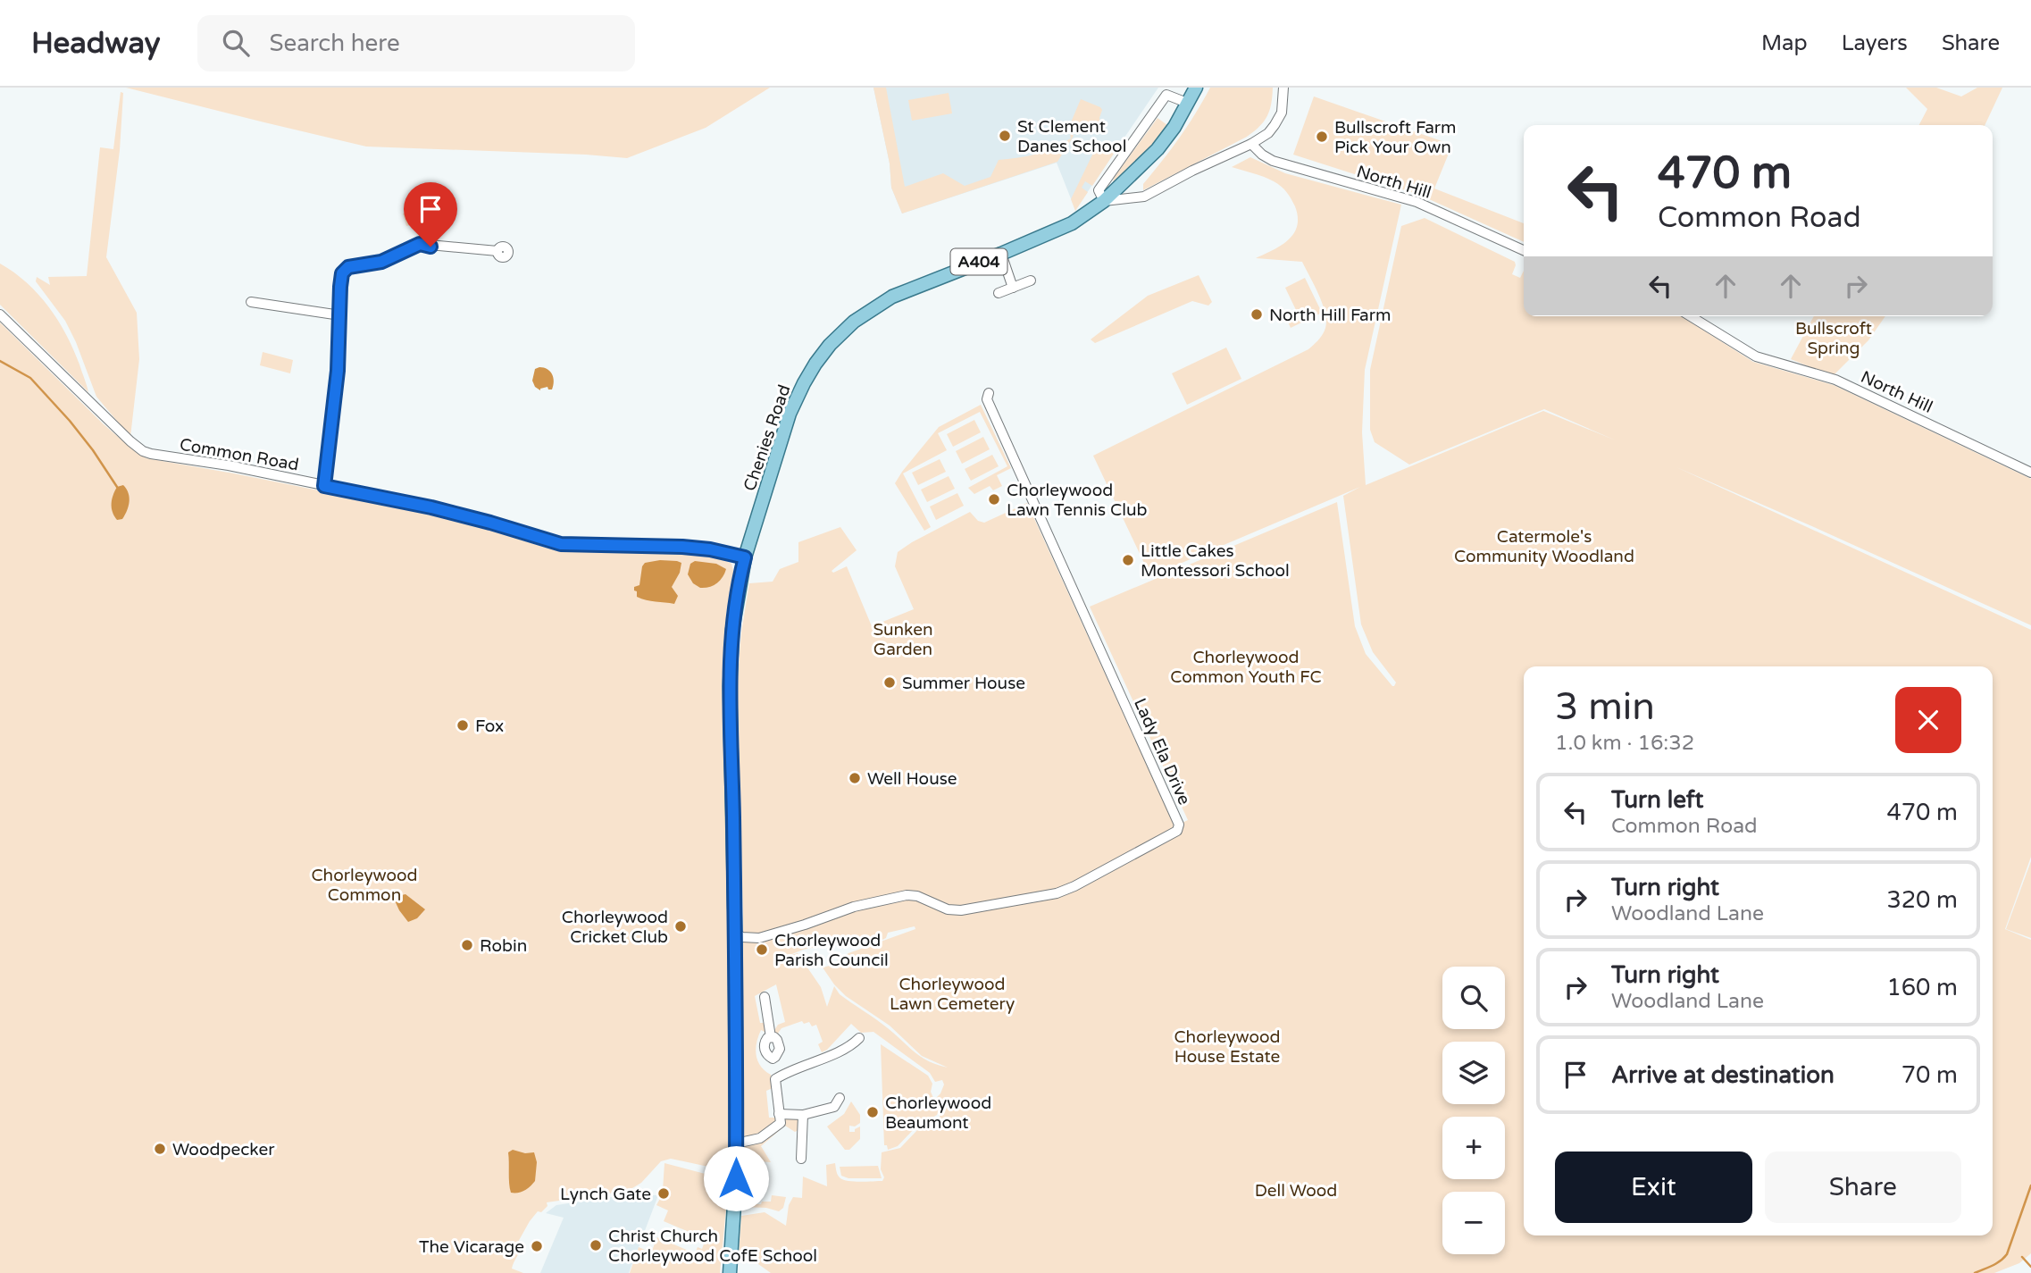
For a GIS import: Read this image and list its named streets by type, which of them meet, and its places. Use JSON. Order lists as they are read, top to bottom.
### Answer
{
  "streets": {
    "main road": ["A404", "Chenies Road"],
    "street": ["North Hill", "Common Road", "Lady Ela Drive"]
  },
  "crossings": [
    ["A404", "Chenies Road"],
    ["A404", "Common Road"],
    ["A404", "Lady Ela Drive"],
    ["Chenies Road", "Common Road"]
  ],
  "parks": [
    "Bullscroft Spring",
    "Catermole's Community Woodland",
    "Sunken Garden",
    "Chorleywood Common Youth FC",
    "Chorleywood Common",
    "Chorleywood Lawn Cemetery",
    "Chorleywood House Estate",
    "Dell Wood"
  ],
  "places": [
    "St Clement Danes School",
    "Bullscroft Farm Pick Your Own",
    "North Hill Farm",
    "Chorleywood Lawn Tennis Club",
    "Little Cakes Montessori School",
    "Summer House",
    "Fox",
    "Well House",
    "Chorleywood Cricket Club",
    "Robin",
    "Chorleywood Parish Council",
    "Chorleywood Beaumont",
    "Woodpecker",
    "Lynch Gate",
    "Christ Church Chorleywood CofE School",
    "The Vicarage"
  ],
  "page": {
    "header": "Headway",
    "search": "Search here",
    "nav": ["Map", "Layers", "Share"],
    "turn": ["470 m", "Common Road"],
    "heading": ["3 min", "1.0 km · 16:32"],
    "list": [
      {
        "name": "Turn left",
        "note": "Common Road",
        "value": "470 m"
      },
      {
        "name": "Turn right",
        "note": "Woodland Lane",
        "value": "320 m"
      },
      {
        "name": "Turn right",
        "note": "Woodland Lane",
        "value": "160 m"
      },
      {
        "name": "Arrive at destination",
        "value": "70 m"
      }
    ],
    "map_buttons": ["+", "−"],
    "buttons": ["Exit", "Share"]
  }
}
